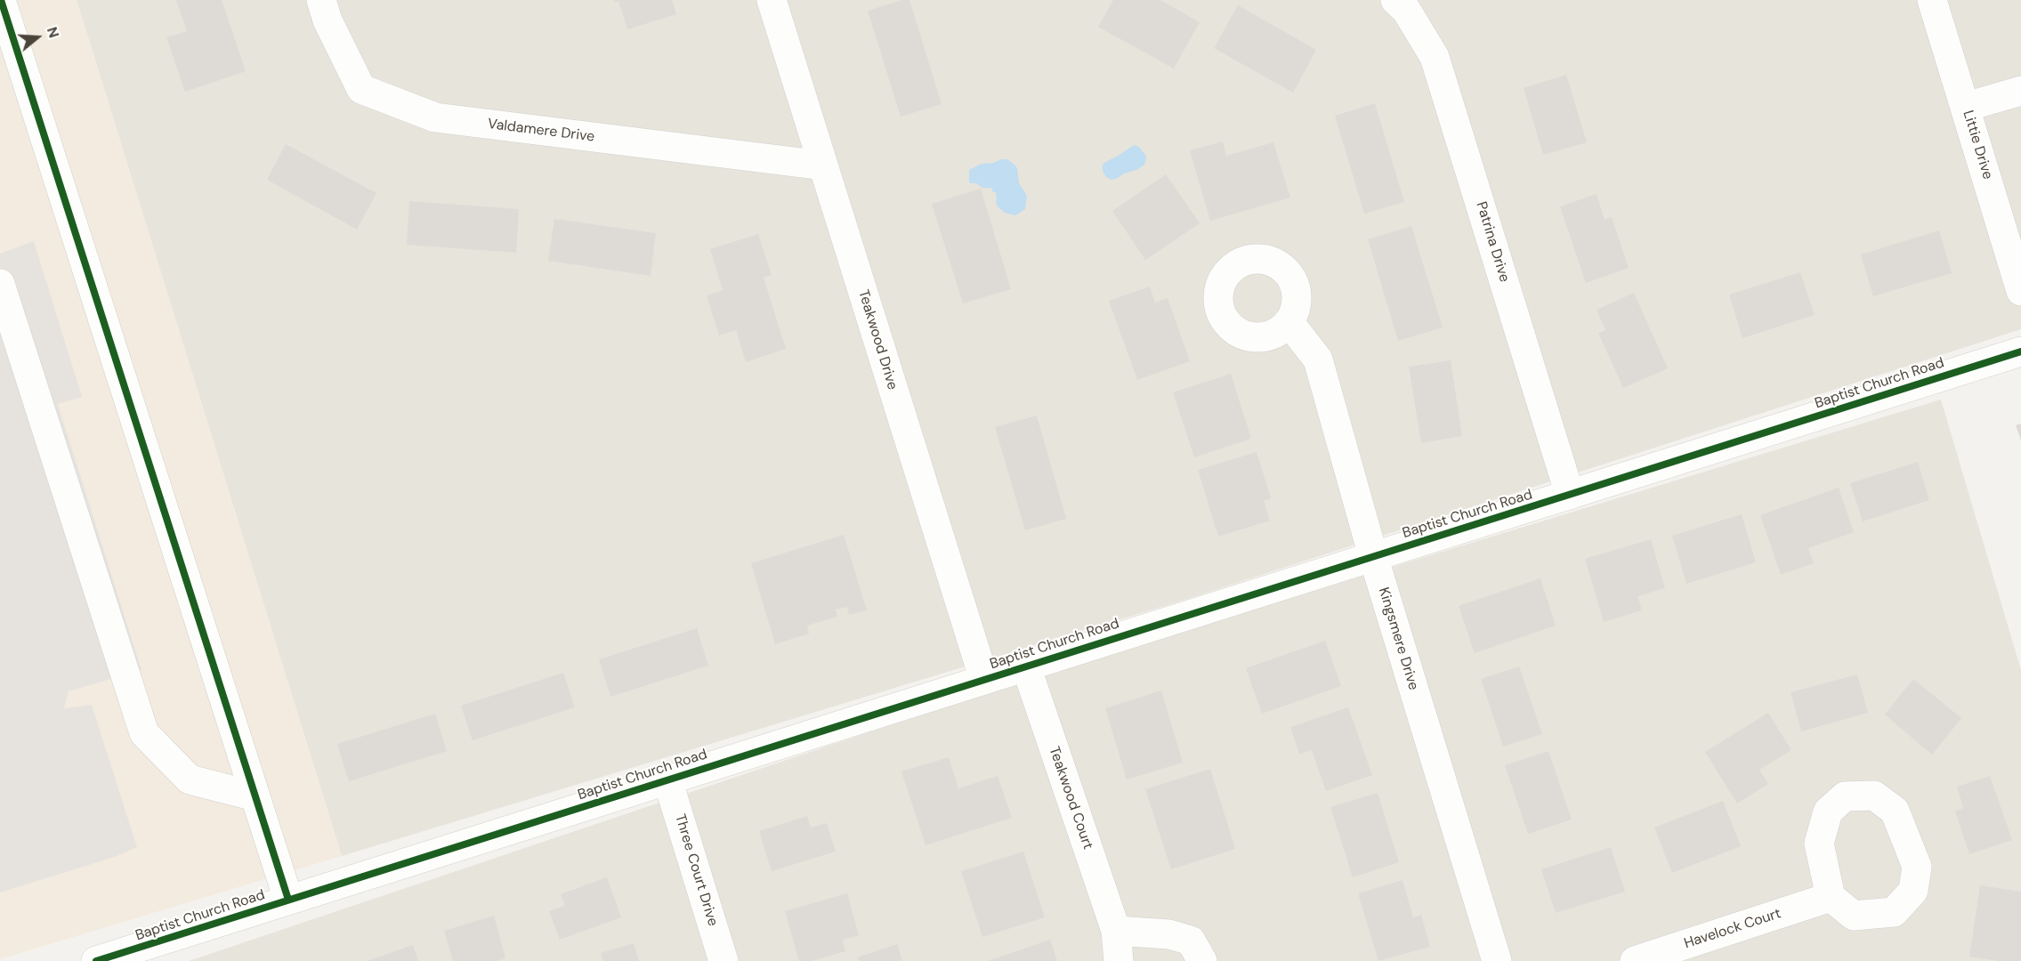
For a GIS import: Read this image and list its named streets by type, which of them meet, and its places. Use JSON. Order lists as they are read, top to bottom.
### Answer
{
  "streets": {
    "street": [
      "Valdamere Drive",
      "Littie Drive",
      "Patrina Drive",
      "Teakwood Drive",
      "Baptist Church Road",
      "Kingsmere Drive",
      "Teakwood Court",
      "Three Court Drive",
      "Havelock Court"
    ]
  },
  "crossings": [
    ["Valdamere Drive", "Teakwood Drive"],
    ["Patrina Drive", "Baptist Church Road"],
    ["Teakwood Drive", "Baptist Church Road"],
    ["Baptist Church Road", "Kingsmere Drive"],
    ["Baptist Church Road", "Teakwood Court"],
    ["Baptist Church Road", "Three Court Drive"]
  ],
  "north": "right"
}
